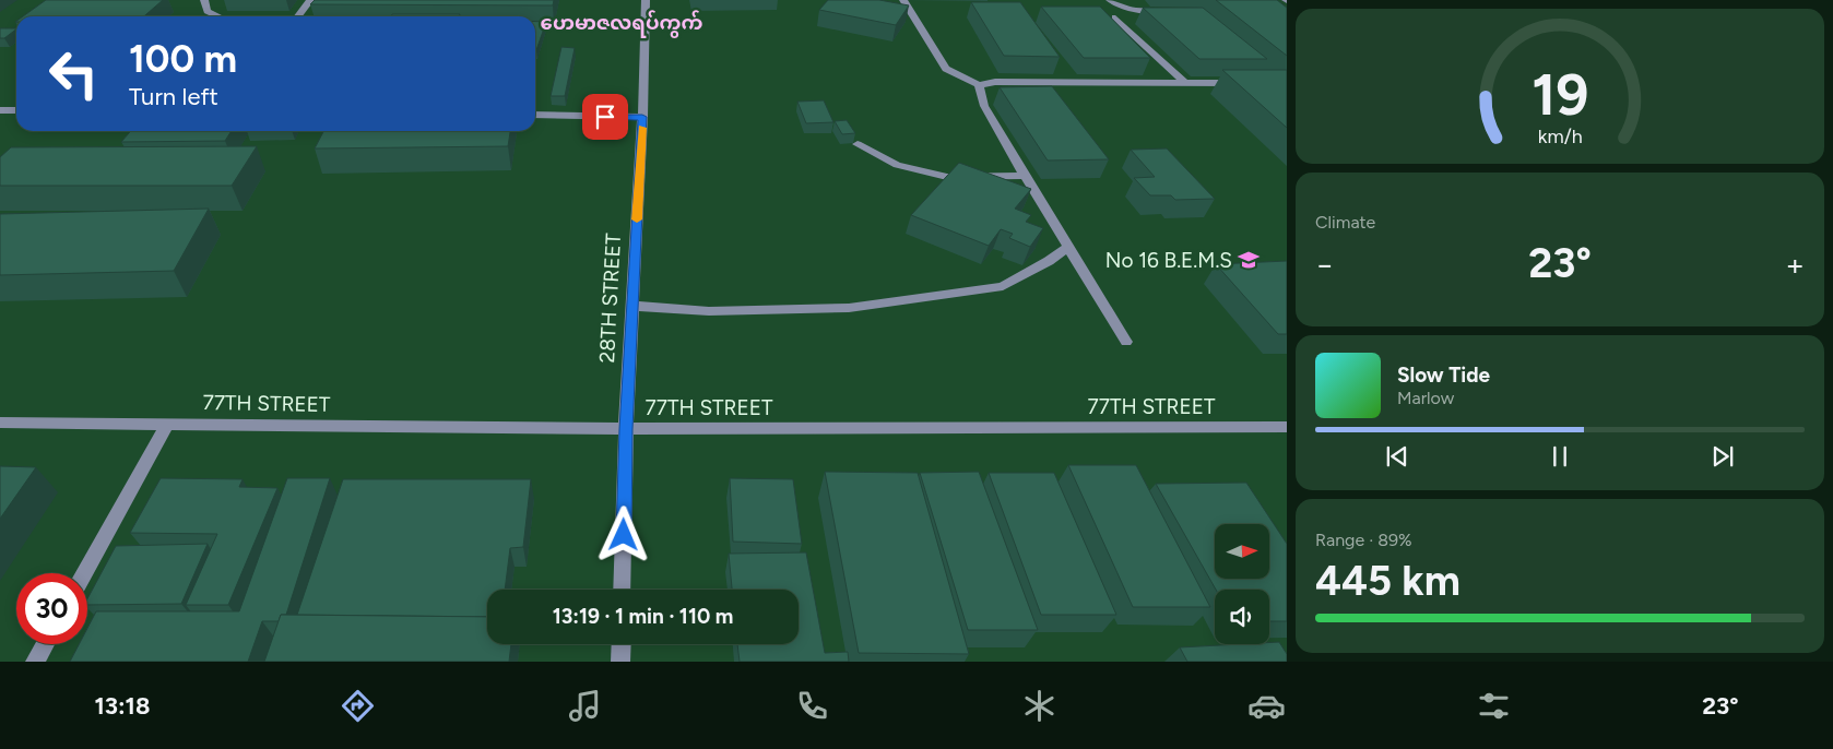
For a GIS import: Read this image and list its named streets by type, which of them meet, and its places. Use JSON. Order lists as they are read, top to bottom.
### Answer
{
  "streets": {
    "street": ["28TH STREET", "77TH STREET"]
  },
  "crossings": [
    ["28TH STREET", "77TH STREET"]
  ],
  "districts": ["ဟေမာဇလရပ်ကွက်"],
  "places": {
    "school or university": ["No 16 B.E.M.S"]
  },
  "north": "right",
  "page": {
    "turn": ["100 m", "Turn left"],
    "tile": [
      "Climate",
      ["Range · 89%", "445 km"]
    ],
    "heat": ["−", "23°", "+"],
    "song": ["Slow Tide", "Marlow"],
    "limit": "30",
    "trip": "13:19 · 1 min · 110 m",
    "tabs": ["13:18", "23°"],
    "gauge": ["19", "km/h"]
  }
}
